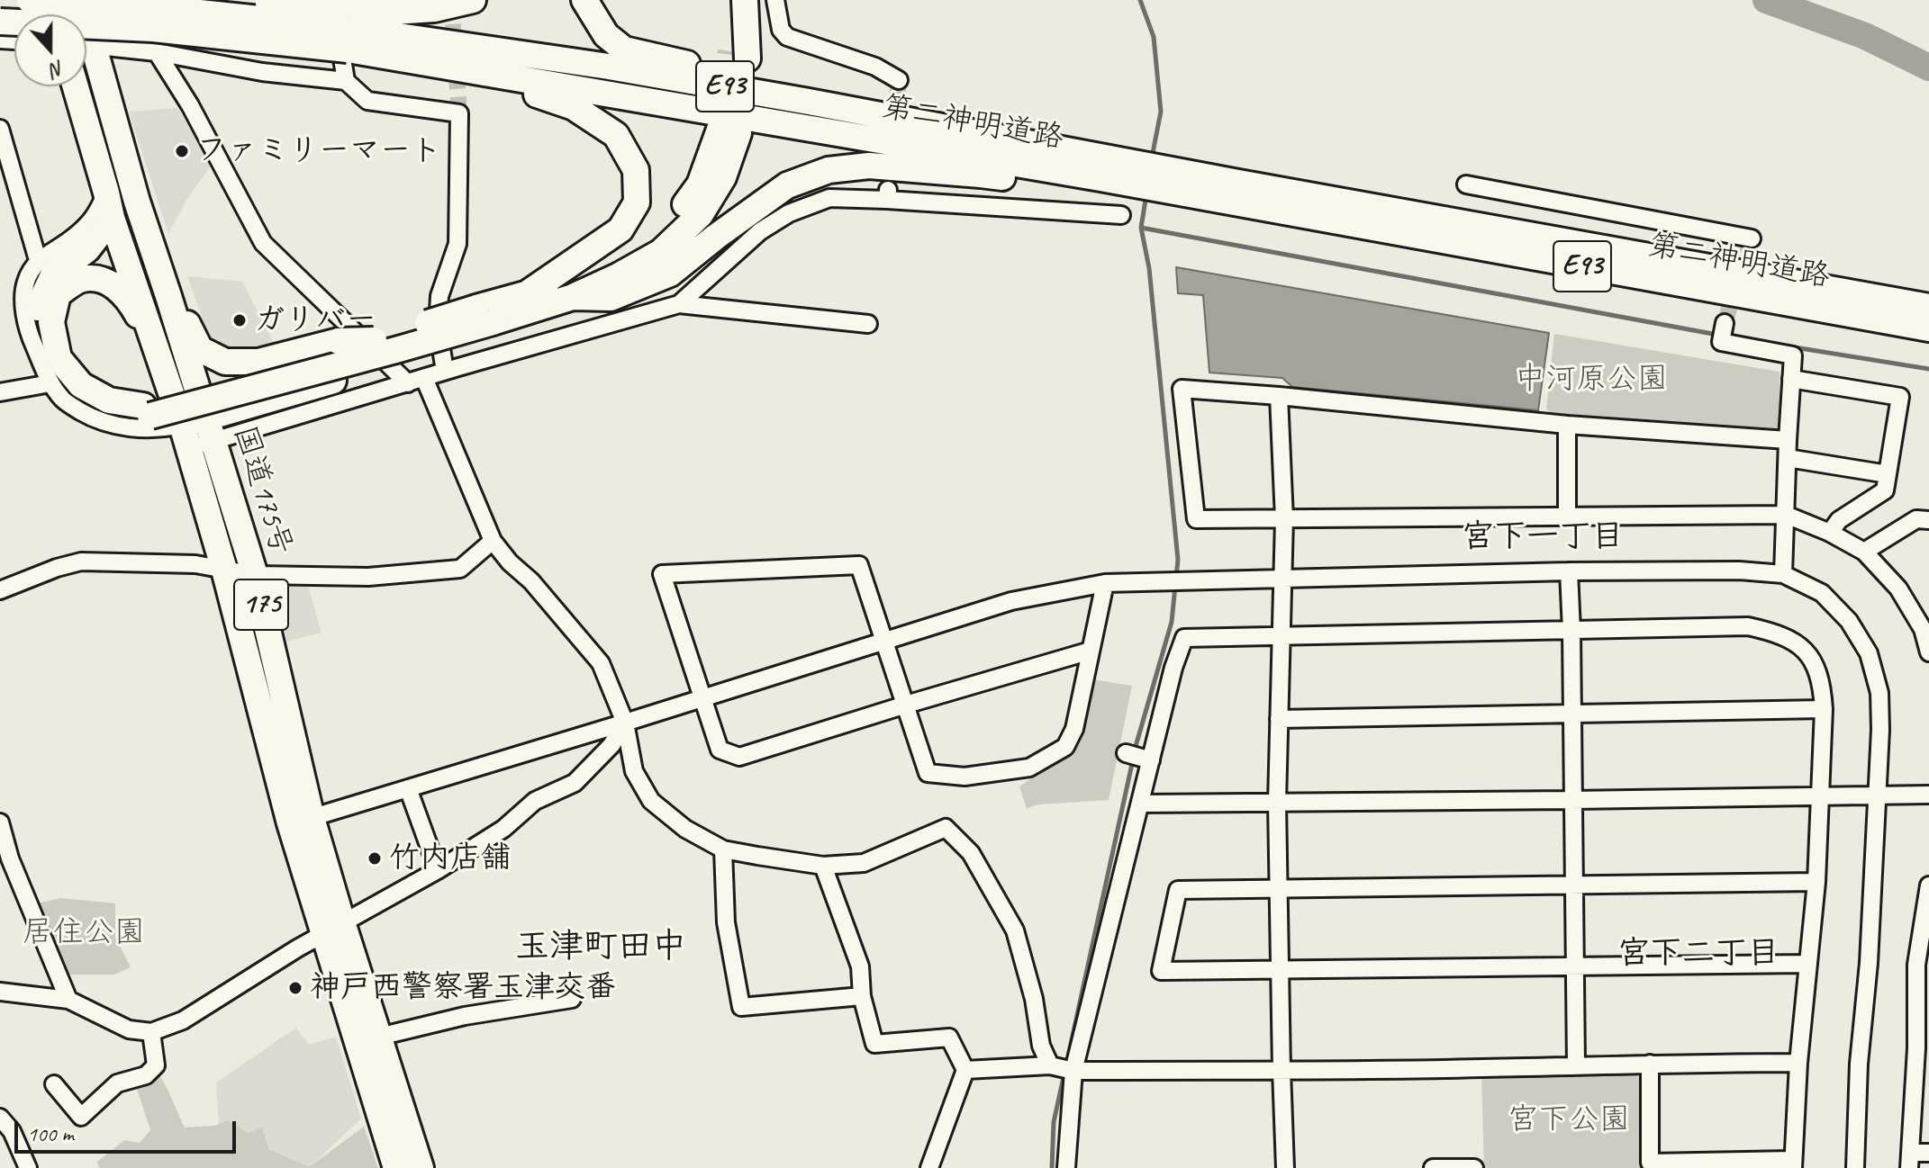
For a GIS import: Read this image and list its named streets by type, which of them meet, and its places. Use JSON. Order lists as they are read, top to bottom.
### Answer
{
  "streets": {
    "highway": [
      "E93",
      "第二神明道路",
      "国道175号",
      "175"
    ]
  },
  "districts": ["宮下一丁目", "玉津町田中", "宮下二丁目"],
  "parks": ["中河原公園", "居住公園", "宮下公園"],
  "places": [
    "ファミリーマート",
    "ガリバー",
    "竹内店舗",
    "神戸西警察署玉津交番"
  ],
  "scale_bar": "100 m",
  "north": "bottom"
}
